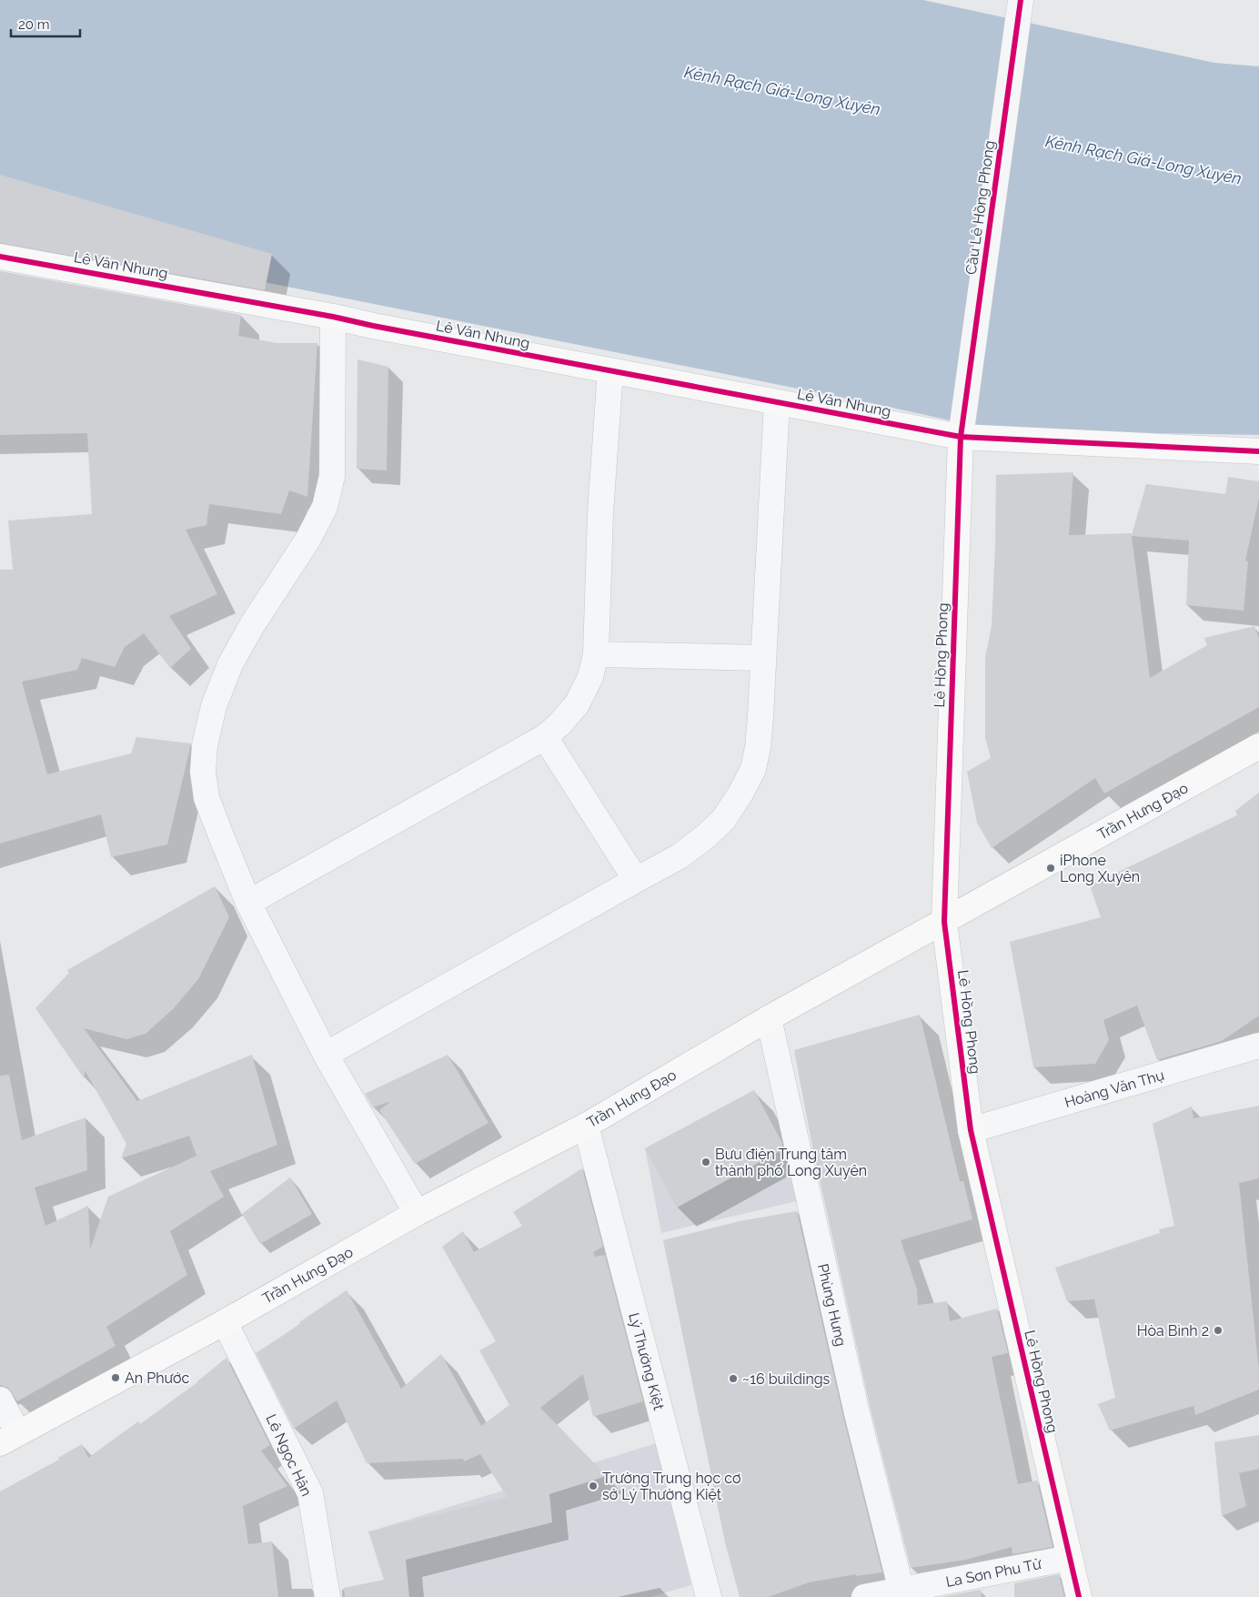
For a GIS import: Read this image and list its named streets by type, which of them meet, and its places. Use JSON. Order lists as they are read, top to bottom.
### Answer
{
  "streets": {
    "main road": ["Lê Văn Nhung", "Lê Hồng Phong", "Trần Hưng Đạo"],
    "street": [
      "Cầu Lê Hồng Phong",
      "Hoàng Văn Thụ",
      "Phùng Hưng",
      "Lý Thường Kiệt",
      "Lê Ngọc Hân",
      "La Sơn Phu Tử"
    ]
  },
  "crossings": [
    ["Cầu Lê Hồng Phong", "Lê Văn Nhung"],
    ["Cầu Lê Hồng Phong", "Lê Hồng Phong"],
    ["Lê Văn Nhung", "Lê Hồng Phong"],
    ["Lê Hồng Phong", "Trần Hưng Đạo"],
    ["Lê Hồng Phong", "Hoàng Văn Thụ"],
    ["Lê Hồng Phong", "La Sơn Phu Tử"],
    ["Trần Hưng Đạo", "Phùng Hưng"],
    ["Trần Hưng Đạo", "Lý Thường Kiệt"],
    ["Trần Hưng Đạo", "Lê Ngọc Hân"],
    ["Phùng Hưng", "La Sơn Phu Tử"]
  ],
  "water": ["Kênh Rạch Giá-Long Xuyên"],
  "places": [
    "iPhone Long Xuyên",
    "Bưu điện Trung tâm thành phố Long Xuyên",
    "Hòa Bình 2",
    "An Phước",
    "~16 buildings",
    "Trường Trung học cơ sở Lý Thường Kiệt"
  ],
  "scale_bar": "20 m"
}
